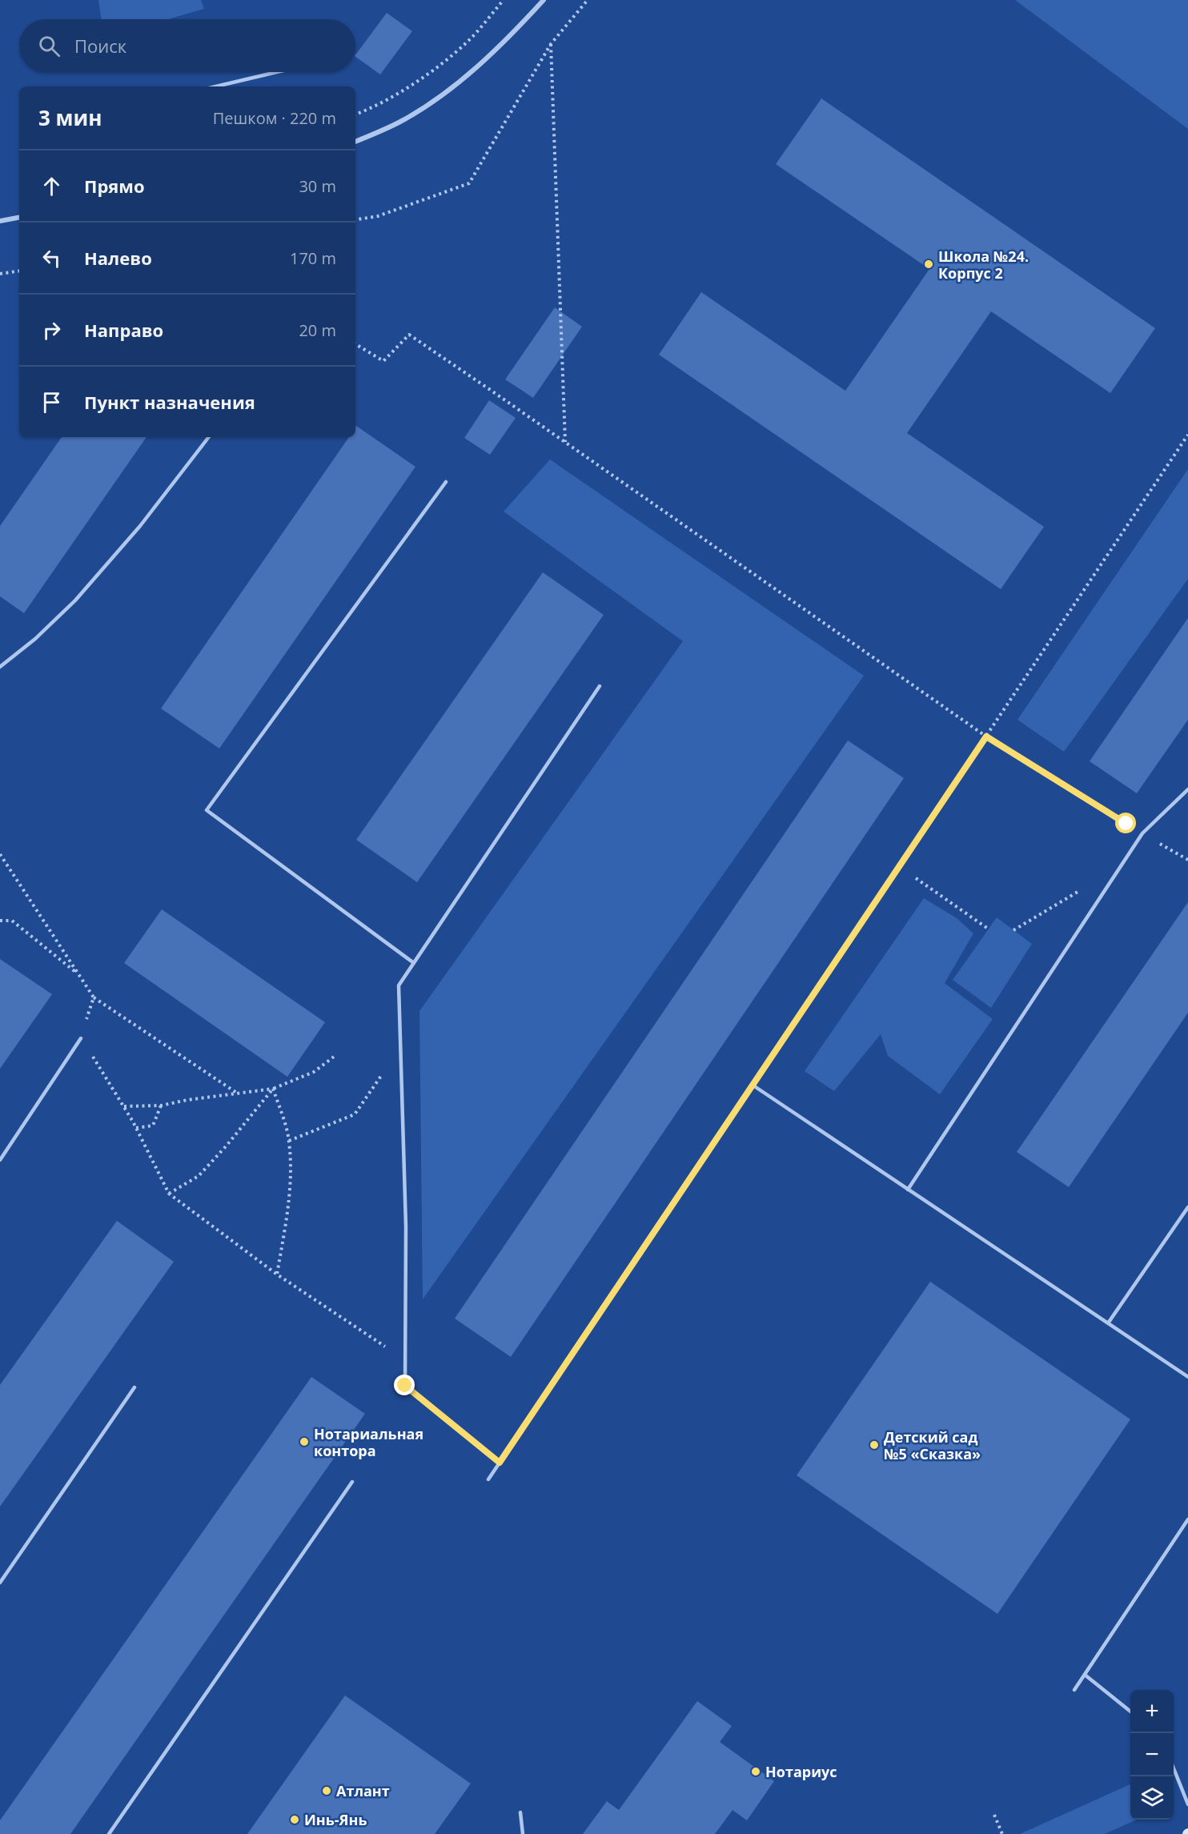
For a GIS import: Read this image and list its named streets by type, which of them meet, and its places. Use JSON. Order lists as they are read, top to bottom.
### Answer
{
  "places": [
    "Школа №24. Корпус 2",
    "Нотариальная контора",
    "Детский сад №5 «Сказка»",
    "Нотариус",
    "Атлант",
    "Инь-Янь"
  ],
  "page": {
    "search": "Поиск",
    "heading": ["3 мин", "Пешком · 220 m"],
    "list": [
      ["Прямо", "30 m"],
      ["Налево", "170 m"],
      ["Направо", "20 m"],
      "Пункт назначения"
    ],
    "map_buttons": ["+", "−"]
  }
}
